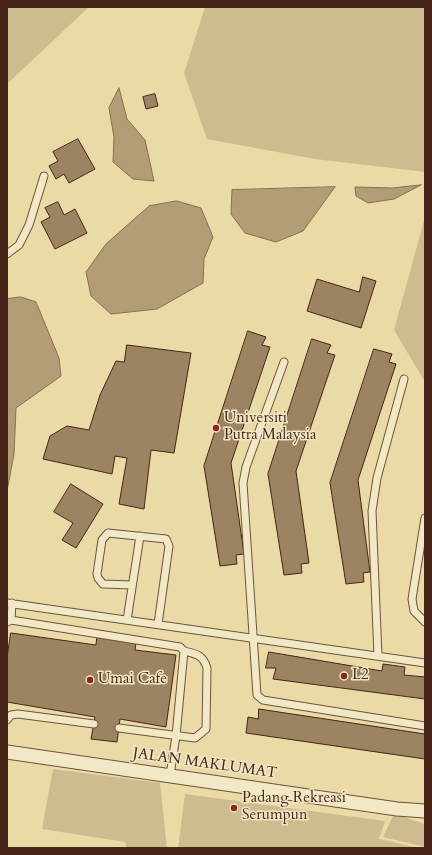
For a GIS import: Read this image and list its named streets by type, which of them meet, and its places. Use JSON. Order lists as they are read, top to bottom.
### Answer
{
  "streets": {
    "street": ["JALAN MAKLUMAT"]
  },
  "places": [
    "Universiti Putra Malaysia",
    "L2",
    "Umai Cafe",
    "Padang Rekreasi Serumpun"
  ]
}
